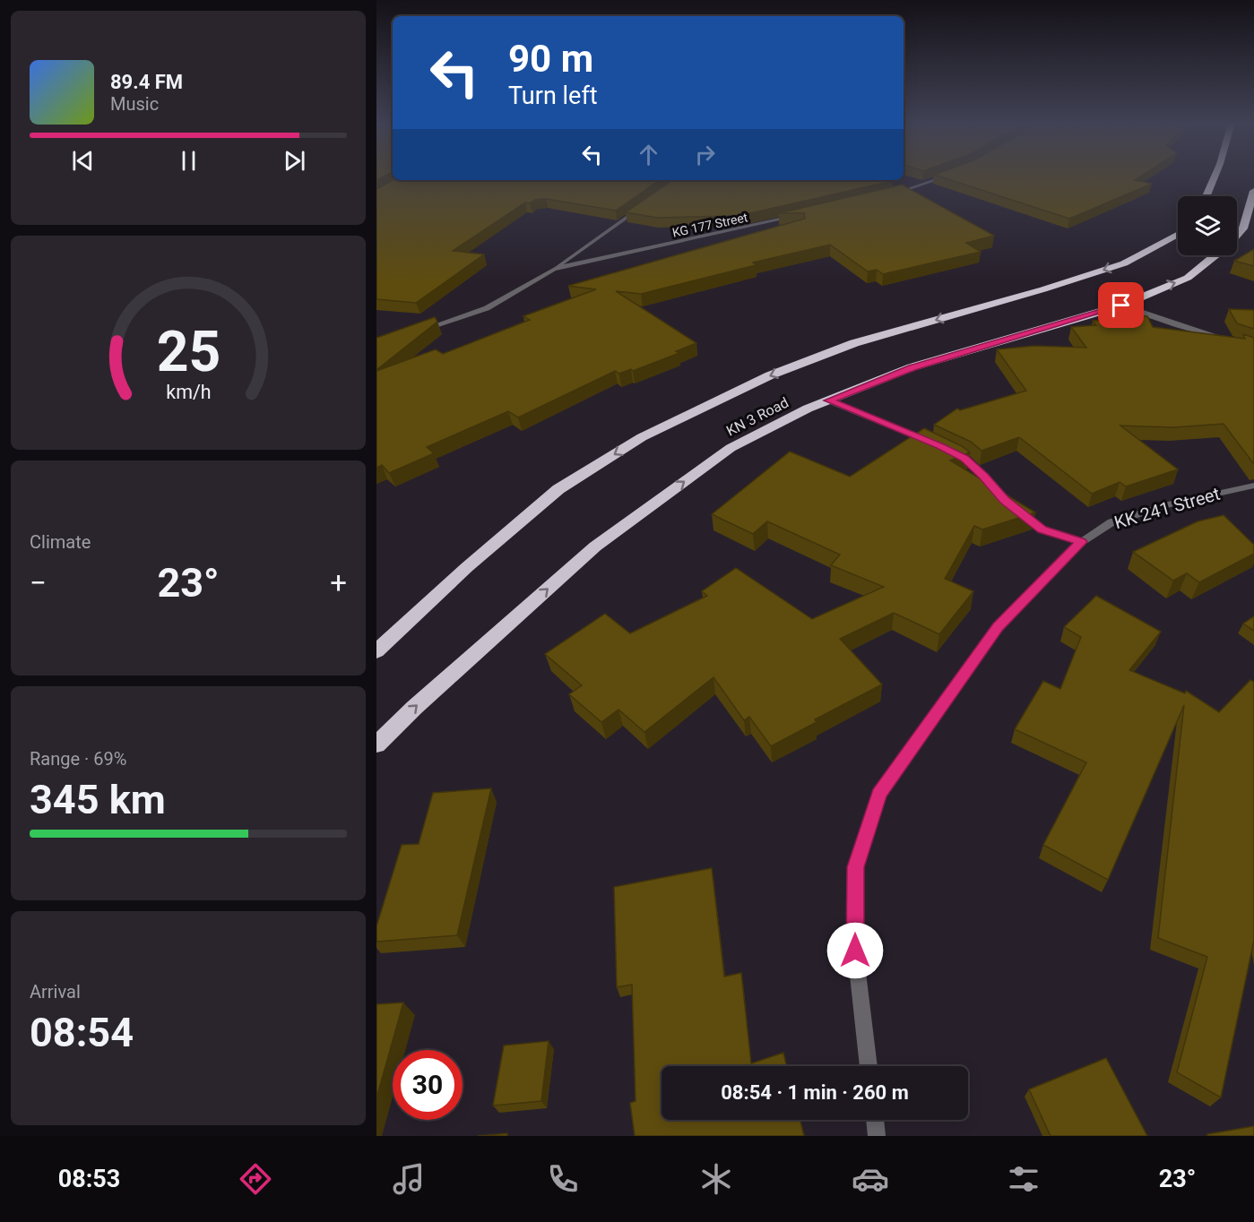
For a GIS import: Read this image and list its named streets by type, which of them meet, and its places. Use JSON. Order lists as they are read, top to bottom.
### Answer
{
  "streets": {
    "highway": ["KN 3 Road"],
    "street": ["KG 177 Street", "KK 241 Street"]
  },
  "page": {
    "turn": ["90 m", "Turn left"],
    "song": ["89.4 FM", "Music"],
    "tile": [
      "Climate",
      ["Range · 69%", "345 km"],
      ["Arrival", "08:54"]
    ],
    "heat": ["−", "23°", "+"],
    "limit": "30",
    "trip": "08:54 · 1 min · 260 m",
    "tabs": ["08:53", "23°"],
    "gauge": ["25", "km/h"]
  }
}
